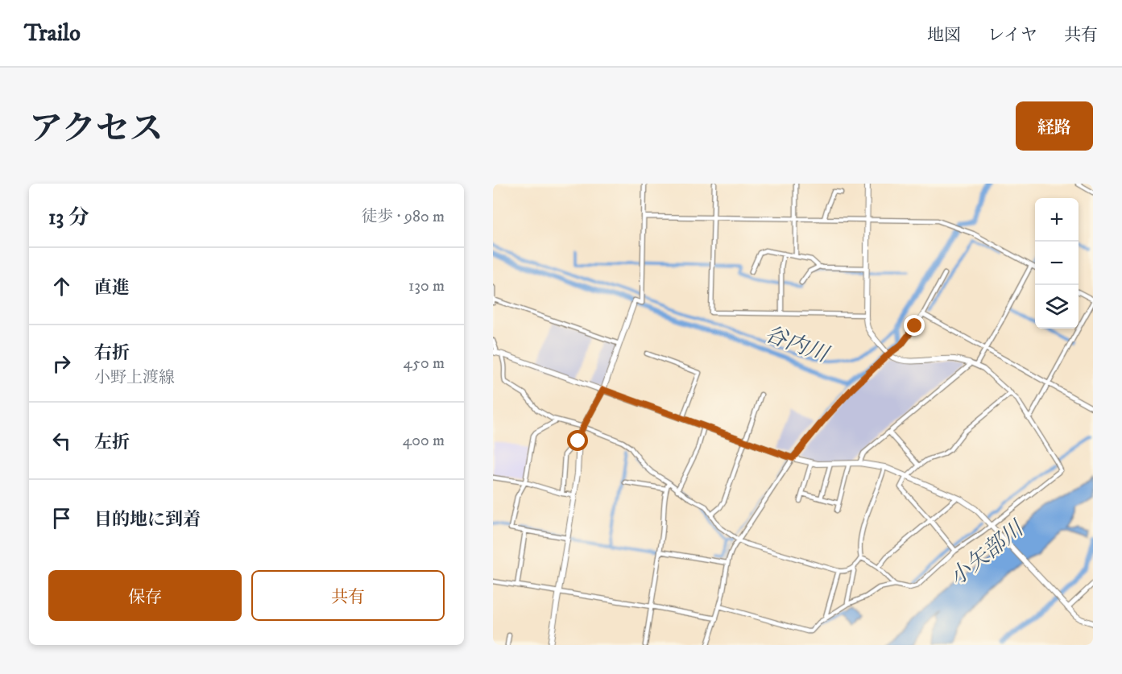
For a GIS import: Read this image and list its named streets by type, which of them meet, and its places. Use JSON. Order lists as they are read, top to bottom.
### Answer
{
  "water": ["谷内川", "小矢部川"],
  "page": {
    "header": "Trailo",
    "nav": ["地図", "レイヤ", "共有"],
    "title": "アクセス",
    "buttons": [
      "経路",
      ["保存", "共有"]
    ],
    "heading": ["13 分", "徒歩 · 980 m"],
    "map_buttons": ["+", "−"],
    "list": [
      ["直進", "130 m"],
      ["右折", "小野上渡線", "450 m"],
      ["左折", "400 m"],
      "目的地に到着"
    ]
  }
}
